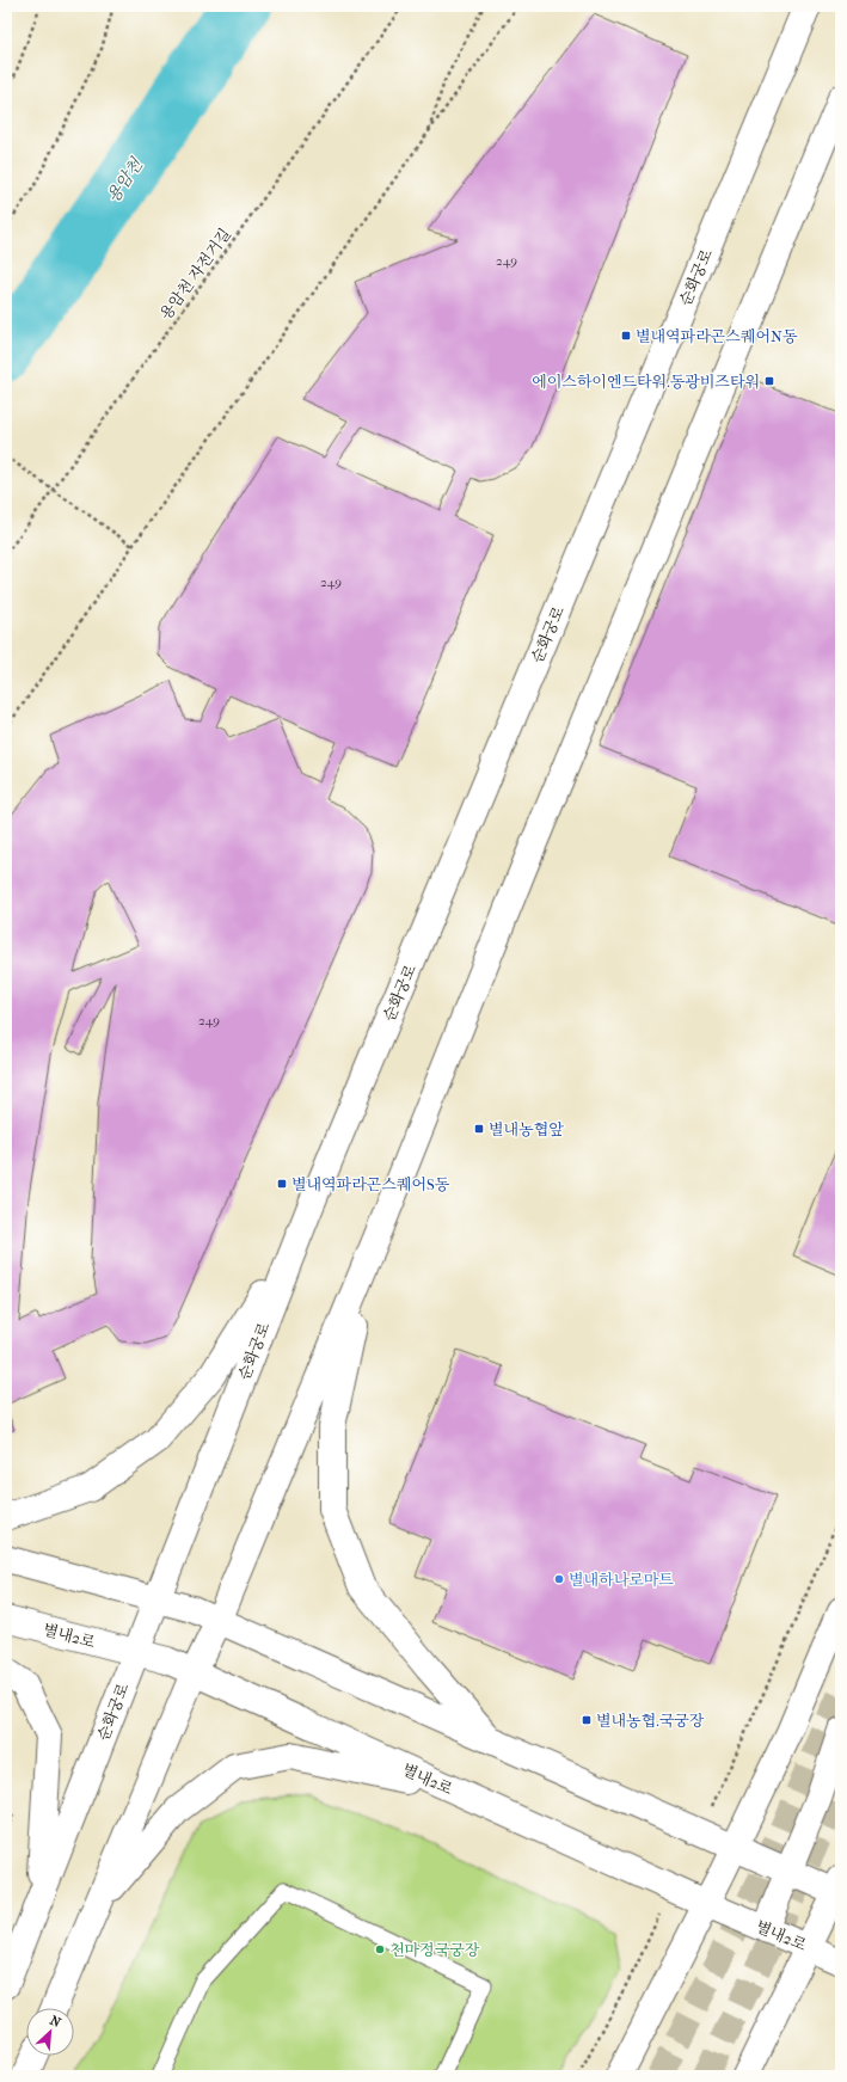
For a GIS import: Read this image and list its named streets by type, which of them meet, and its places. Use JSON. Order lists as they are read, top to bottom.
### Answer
{
  "streets": {
    "street": ["순화궁로", "별내2로"],
    "path": ["용암천 자전거길"]
  },
  "crossings": [
    ["순화궁로", "별내2로"]
  ],
  "water": ["용암천"],
  "places": {
    "transit": [
      "별내역파라곤스퀘어N동",
      "에이스하이엔드타워.동광비즈타워",
      "별내농협앞",
      "별내역파라곤스퀘어S동",
      "별내농협.국궁장"
    ],
    "other": ["별내하나로마트", "천마정국궁장"]
  },
  "house_numbers": ["249", "249", "249"],
  "north": "top right"
}
